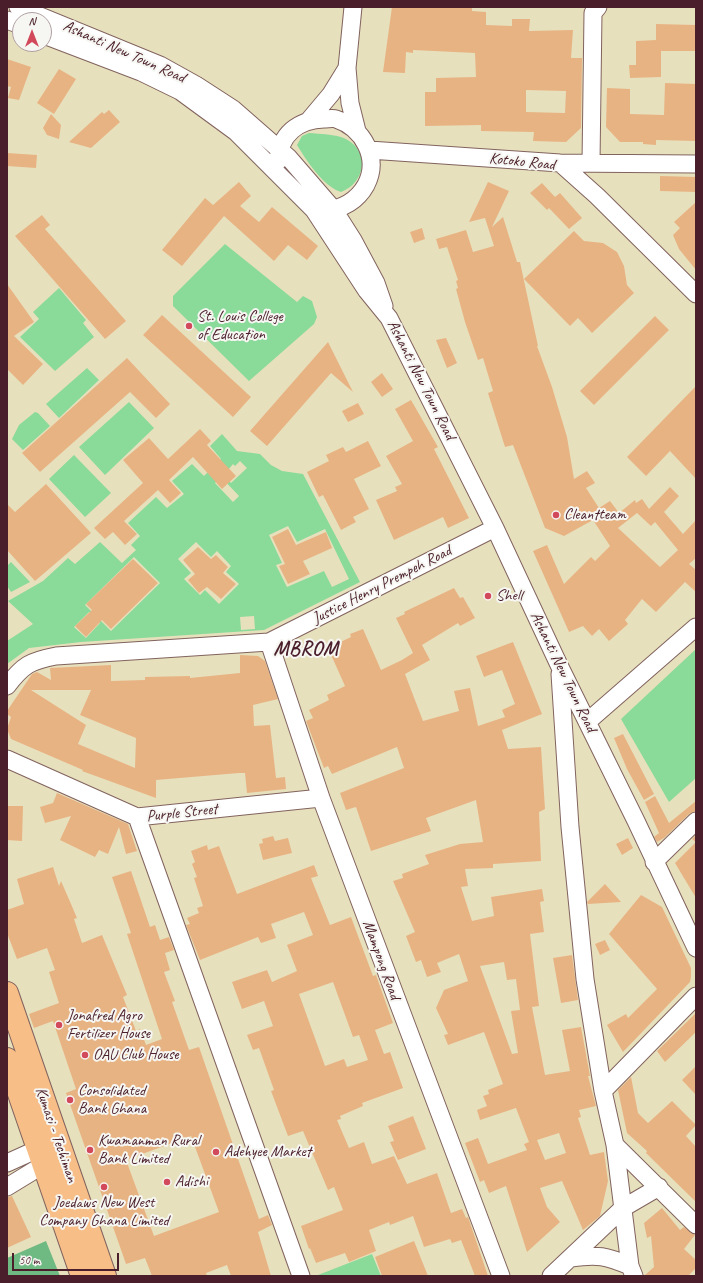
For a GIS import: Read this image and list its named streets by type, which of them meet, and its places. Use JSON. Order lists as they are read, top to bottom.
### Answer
{
  "streets": {
    "main road": ["Kumasi - Techiman"],
    "street": [
      "Ashanti New Town Road",
      "Kotoko Road",
      "Justice Henry Prempeh Road",
      "Purple Street",
      "Mampong Road"
    ]
  },
  "crossings": [
    ["Ashanti New Town Road", "Kotoko Road"],
    ["Ashanti New Town Road", "Justice Henry Prempeh Road"],
    ["Justice Henry Prempeh Road", "Mampong Road"],
    ["Purple Street", "Mampong Road"]
  ],
  "districts": ["MBROM"],
  "places": [
    "St. Louis College of Education",
    "Cleantteam",
    "Shell",
    "Jonafred Agro Fertilizer House",
    "OAU Club House",
    "Consolidated Bank Ghana",
    "Kwamanman Rural Bank Limited",
    "Adehyee Market",
    "Adishi",
    "Joedaws New West Company Ghana Limited"
  ],
  "scale_bar": "50 m",
  "north": "top"
}
